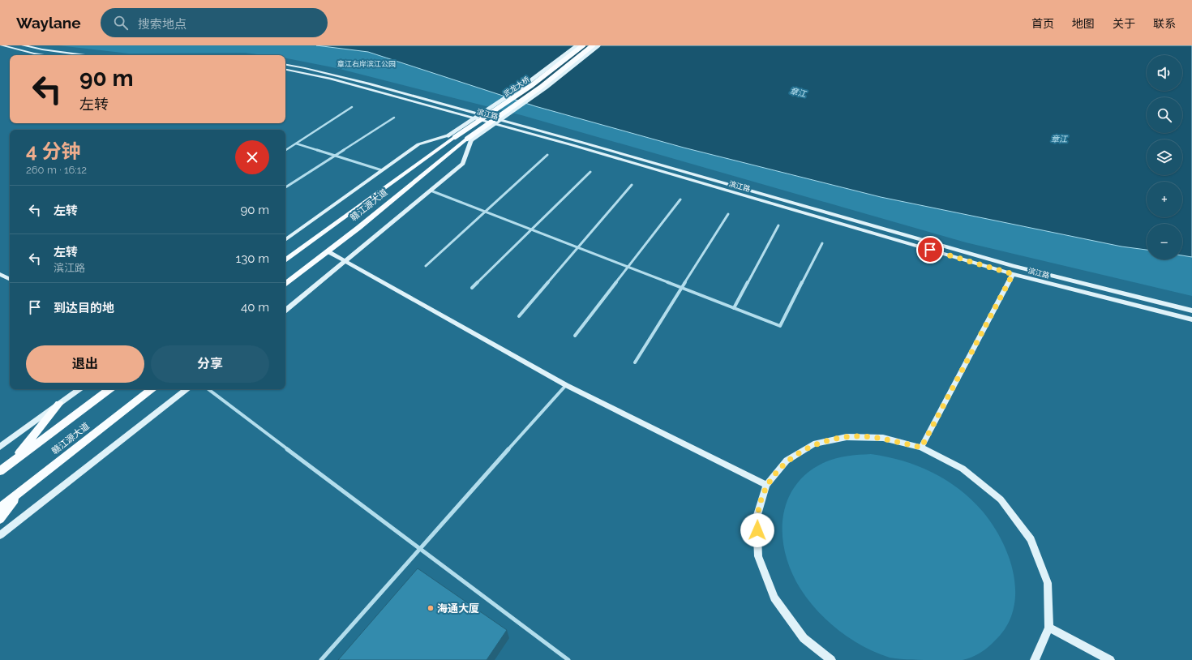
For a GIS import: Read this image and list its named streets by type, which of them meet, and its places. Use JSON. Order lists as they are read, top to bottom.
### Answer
{
  "streets": {
    "main road": ["武龙大桥", "赣江源大道"],
    "street": ["滨江路"]
  },
  "crossings": [
    ["武龙大桥", "赣江源大道"]
  ],
  "water": ["章江"],
  "parks": ["章江右岸滨江公园"],
  "places": ["海通大厦"],
  "page": {
    "header": "Waylane",
    "search": "搜索地点",
    "nav": [
      "首页",
      "地图",
      "关于",
      "联系"
    ],
    "map_buttons": ["+", "−"],
    "turn": ["90 m", "左转"],
    "heading": ["4 分钟", "260 m · 16:12"],
    "list": [
      {
        "name": "左转",
        "value": "90 m"
      },
      {
        "name": "左转",
        "note": "滨江路",
        "value": "130 m"
      },
      {
        "name": "到达目的地",
        "value": "40 m"
      }
    ],
    "buttons": ["退出", "分享"]
  }
}
